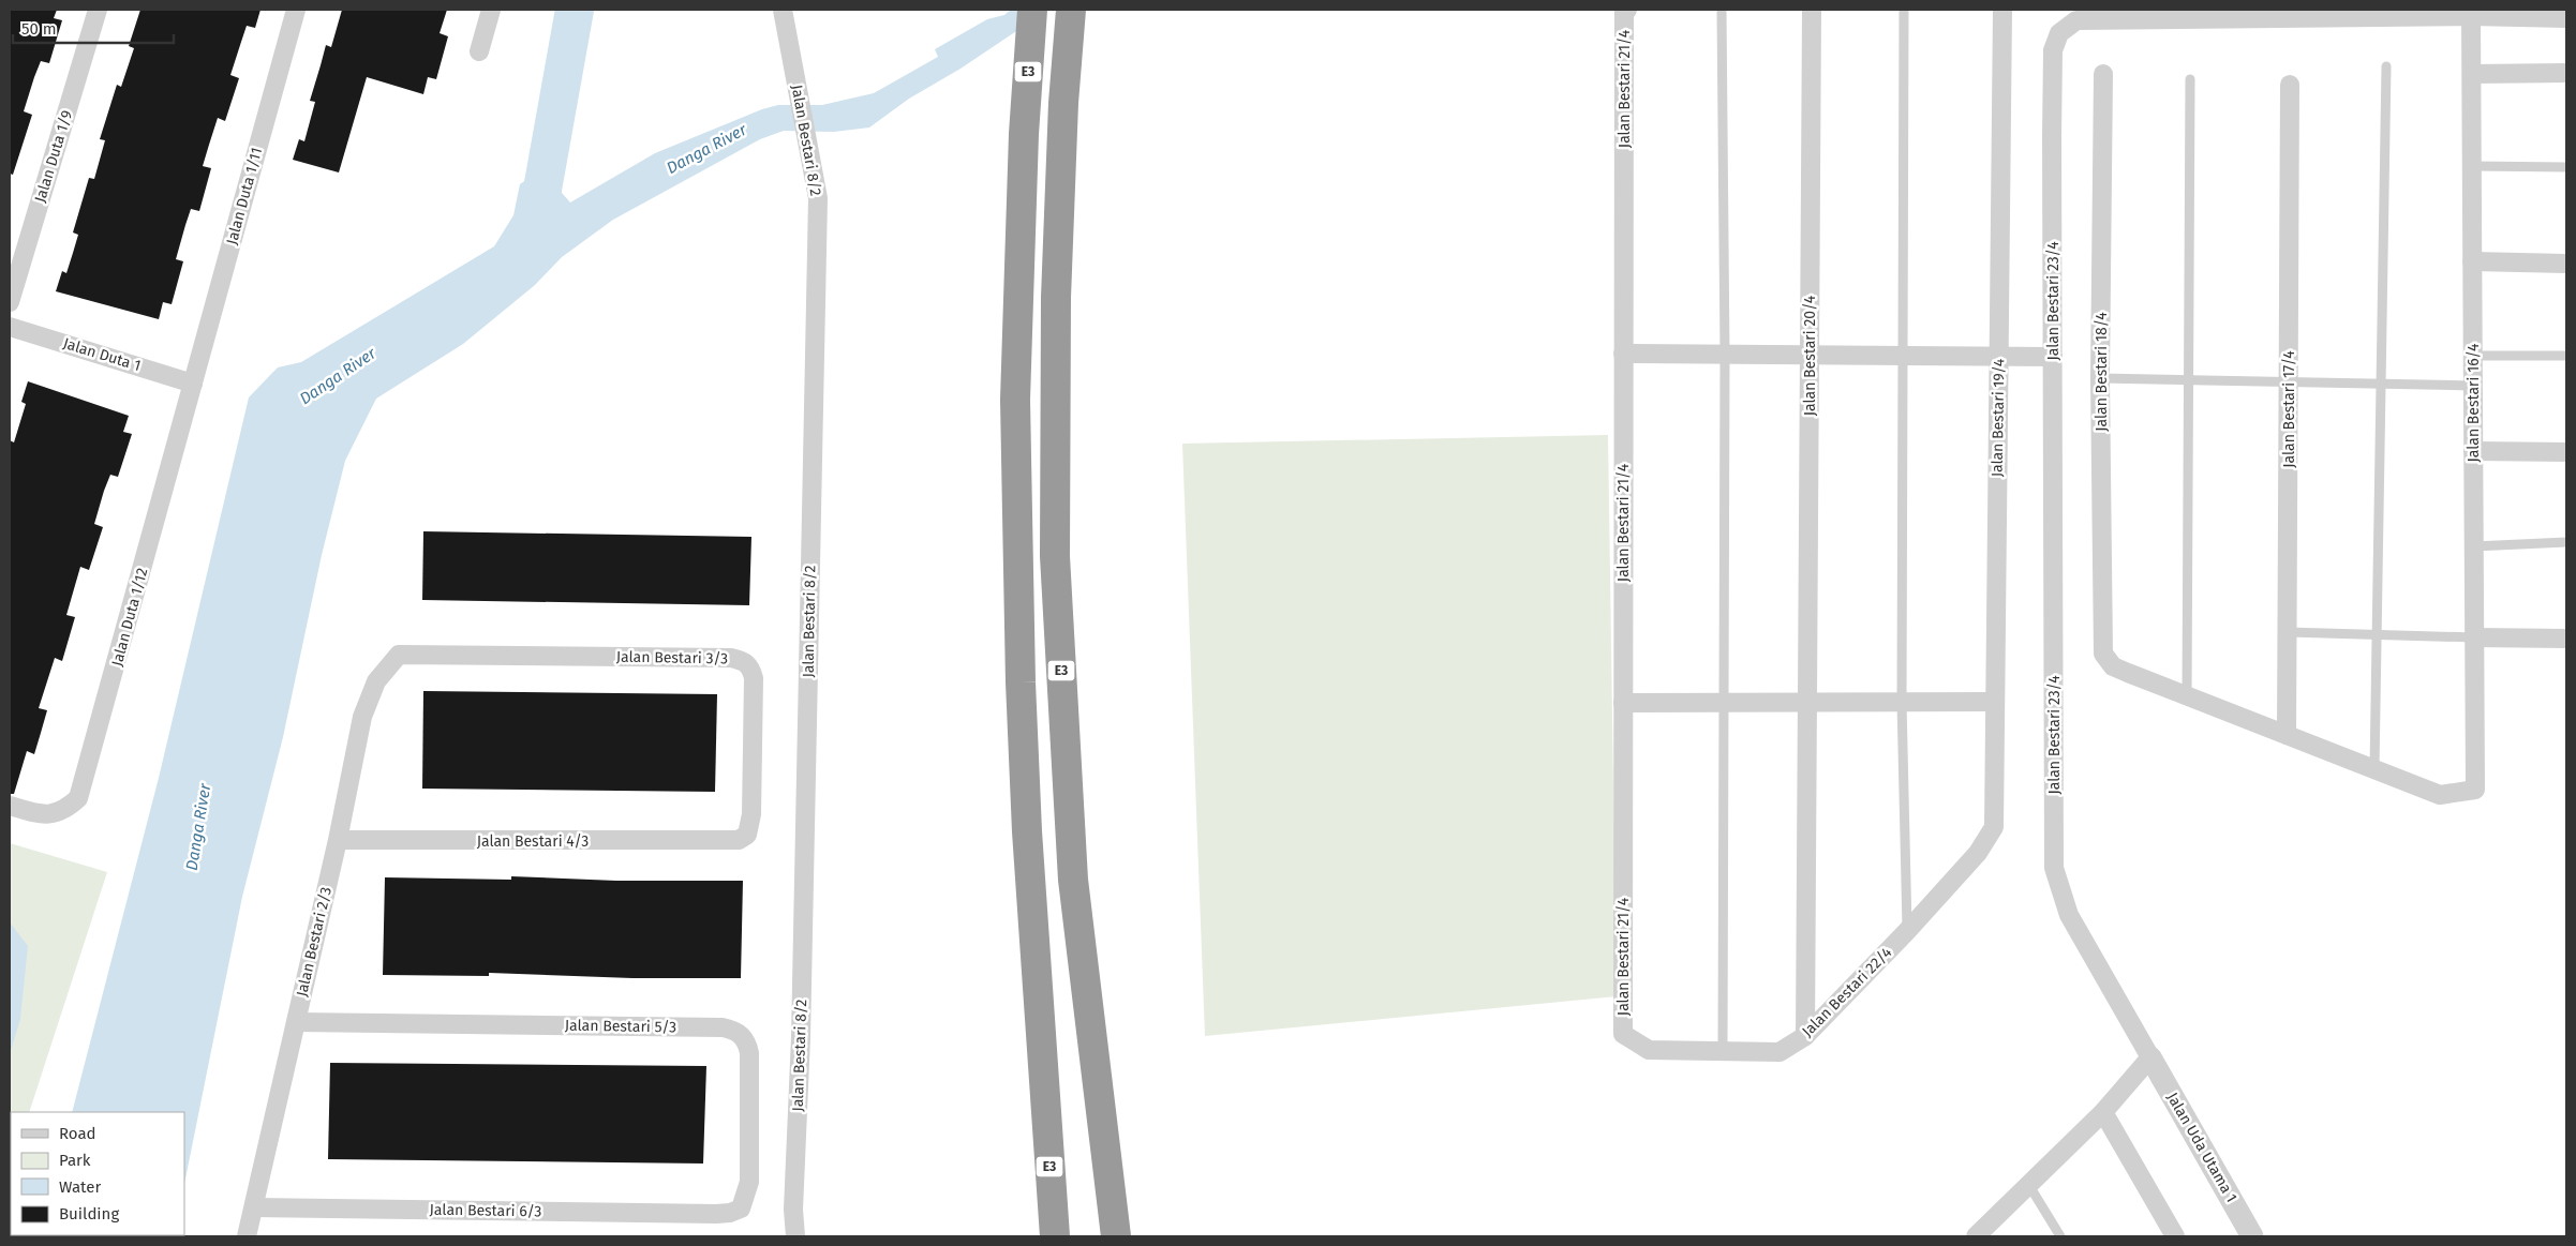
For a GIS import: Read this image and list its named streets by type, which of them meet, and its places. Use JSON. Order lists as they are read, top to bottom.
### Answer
{
  "streets": {
    "highway": ["E3"],
    "street": [
      "Jalan Bestari 21/4",
      "Jalan Bestari 8/2",
      "Jalan Duta 1/9",
      "Jalan Duta 1/11",
      "Jalan Bestari 23/4",
      "Jalan Duta 1",
      "Jalan Bestari 20/4",
      "Jalan Bestari 18/4",
      "Jalan Bestari 16/4",
      "Jalan Bestari 17/4",
      "Jalan Bestari 19/4",
      "Jalan Duta 1/12",
      "Jalan Bestari 3/3",
      "Jalan Bestari 4/3",
      "Jalan Bestari 2/3",
      "Jalan Bestari 22/4",
      "Jalan Bestari 5/3",
      "Jalan Uda Utama 1",
      "Jalan Bestari 6/3"
    ]
  },
  "crossings": [
    ["Jalan Bestari 21/4", "Jalan Bestari 22/4"],
    ["Jalan Duta 1/11", "Jalan Duta 1"],
    ["Jalan Duta 1/11", "Jalan Duta 1/12"],
    ["Jalan Bestari 23/4", "Jalan Bestari 16/4"],
    ["Jalan Bestari 23/4", "Jalan Uda Utama 1"],
    ["Jalan Duta 1", "Jalan Duta 1/12"],
    ["Jalan Bestari 20/4", "Jalan Bestari 22/4"],
    ["Jalan Bestari 19/4", "Jalan Bestari 22/4"],
    ["Jalan Bestari 3/3", "Jalan Bestari 4/3"],
    ["Jalan Bestari 3/3", "Jalan Bestari 2/3"],
    ["Jalan Bestari 4/3", "Jalan Bestari 2/3"],
    ["Jalan Bestari 2/3", "Jalan Bestari 5/3"],
    ["Jalan Bestari 2/3", "Jalan Bestari 6/3"],
    ["Jalan Bestari 5/3", "Jalan Bestari 6/3"]
  ],
  "water": ["Danga River"],
  "legend": [
    "Road",
    "Park",
    "Water",
    "Building"
  ],
  "scale_bar": "50 m"
}
